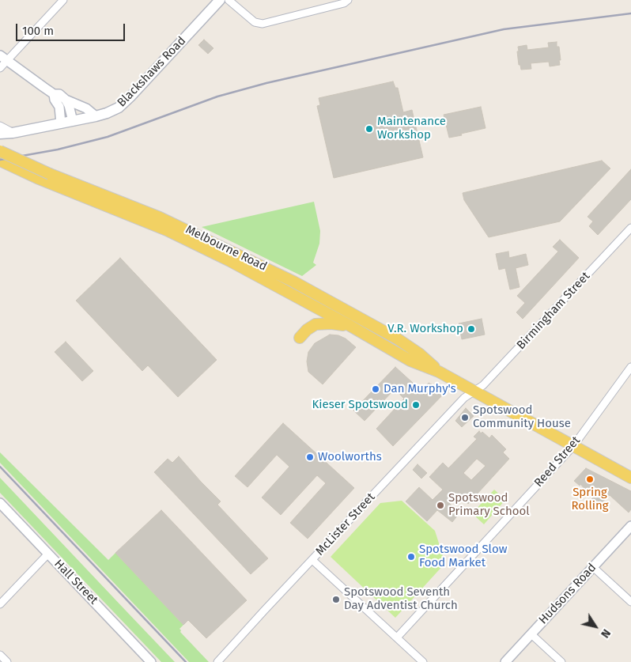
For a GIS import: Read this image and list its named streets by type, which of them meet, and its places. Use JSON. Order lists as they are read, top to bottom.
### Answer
{
  "streets": {
    "main road": ["Blackshaws Road", "Melbourne Road"],
    "street": [
      "Birmingham Street",
      "Reed Street",
      "McLister Street",
      "Hall Street",
      "Hudsons Road"
    ]
  },
  "crossings": [
    ["Melbourne Road", "Birmingham Street"],
    ["Melbourne Road", "Reed Street"],
    ["Melbourne Road", "McLister Street"],
    ["Birmingham Street", "McLister Street"]
  ],
  "places": [
    "Maintenance Workshop",
    "V.R. Workshop",
    "Dan Murphy's",
    "Kieser Spotswood",
    "Spotswood Community House",
    "Woolworths",
    "Spring Rolling",
    "Spotswood Primary School",
    "Spotswood Slow Food Market",
    "Spotswood Seventh Day Adventist Church"
  ],
  "scale_bar": "100 m",
  "north": "bottom right"
}
